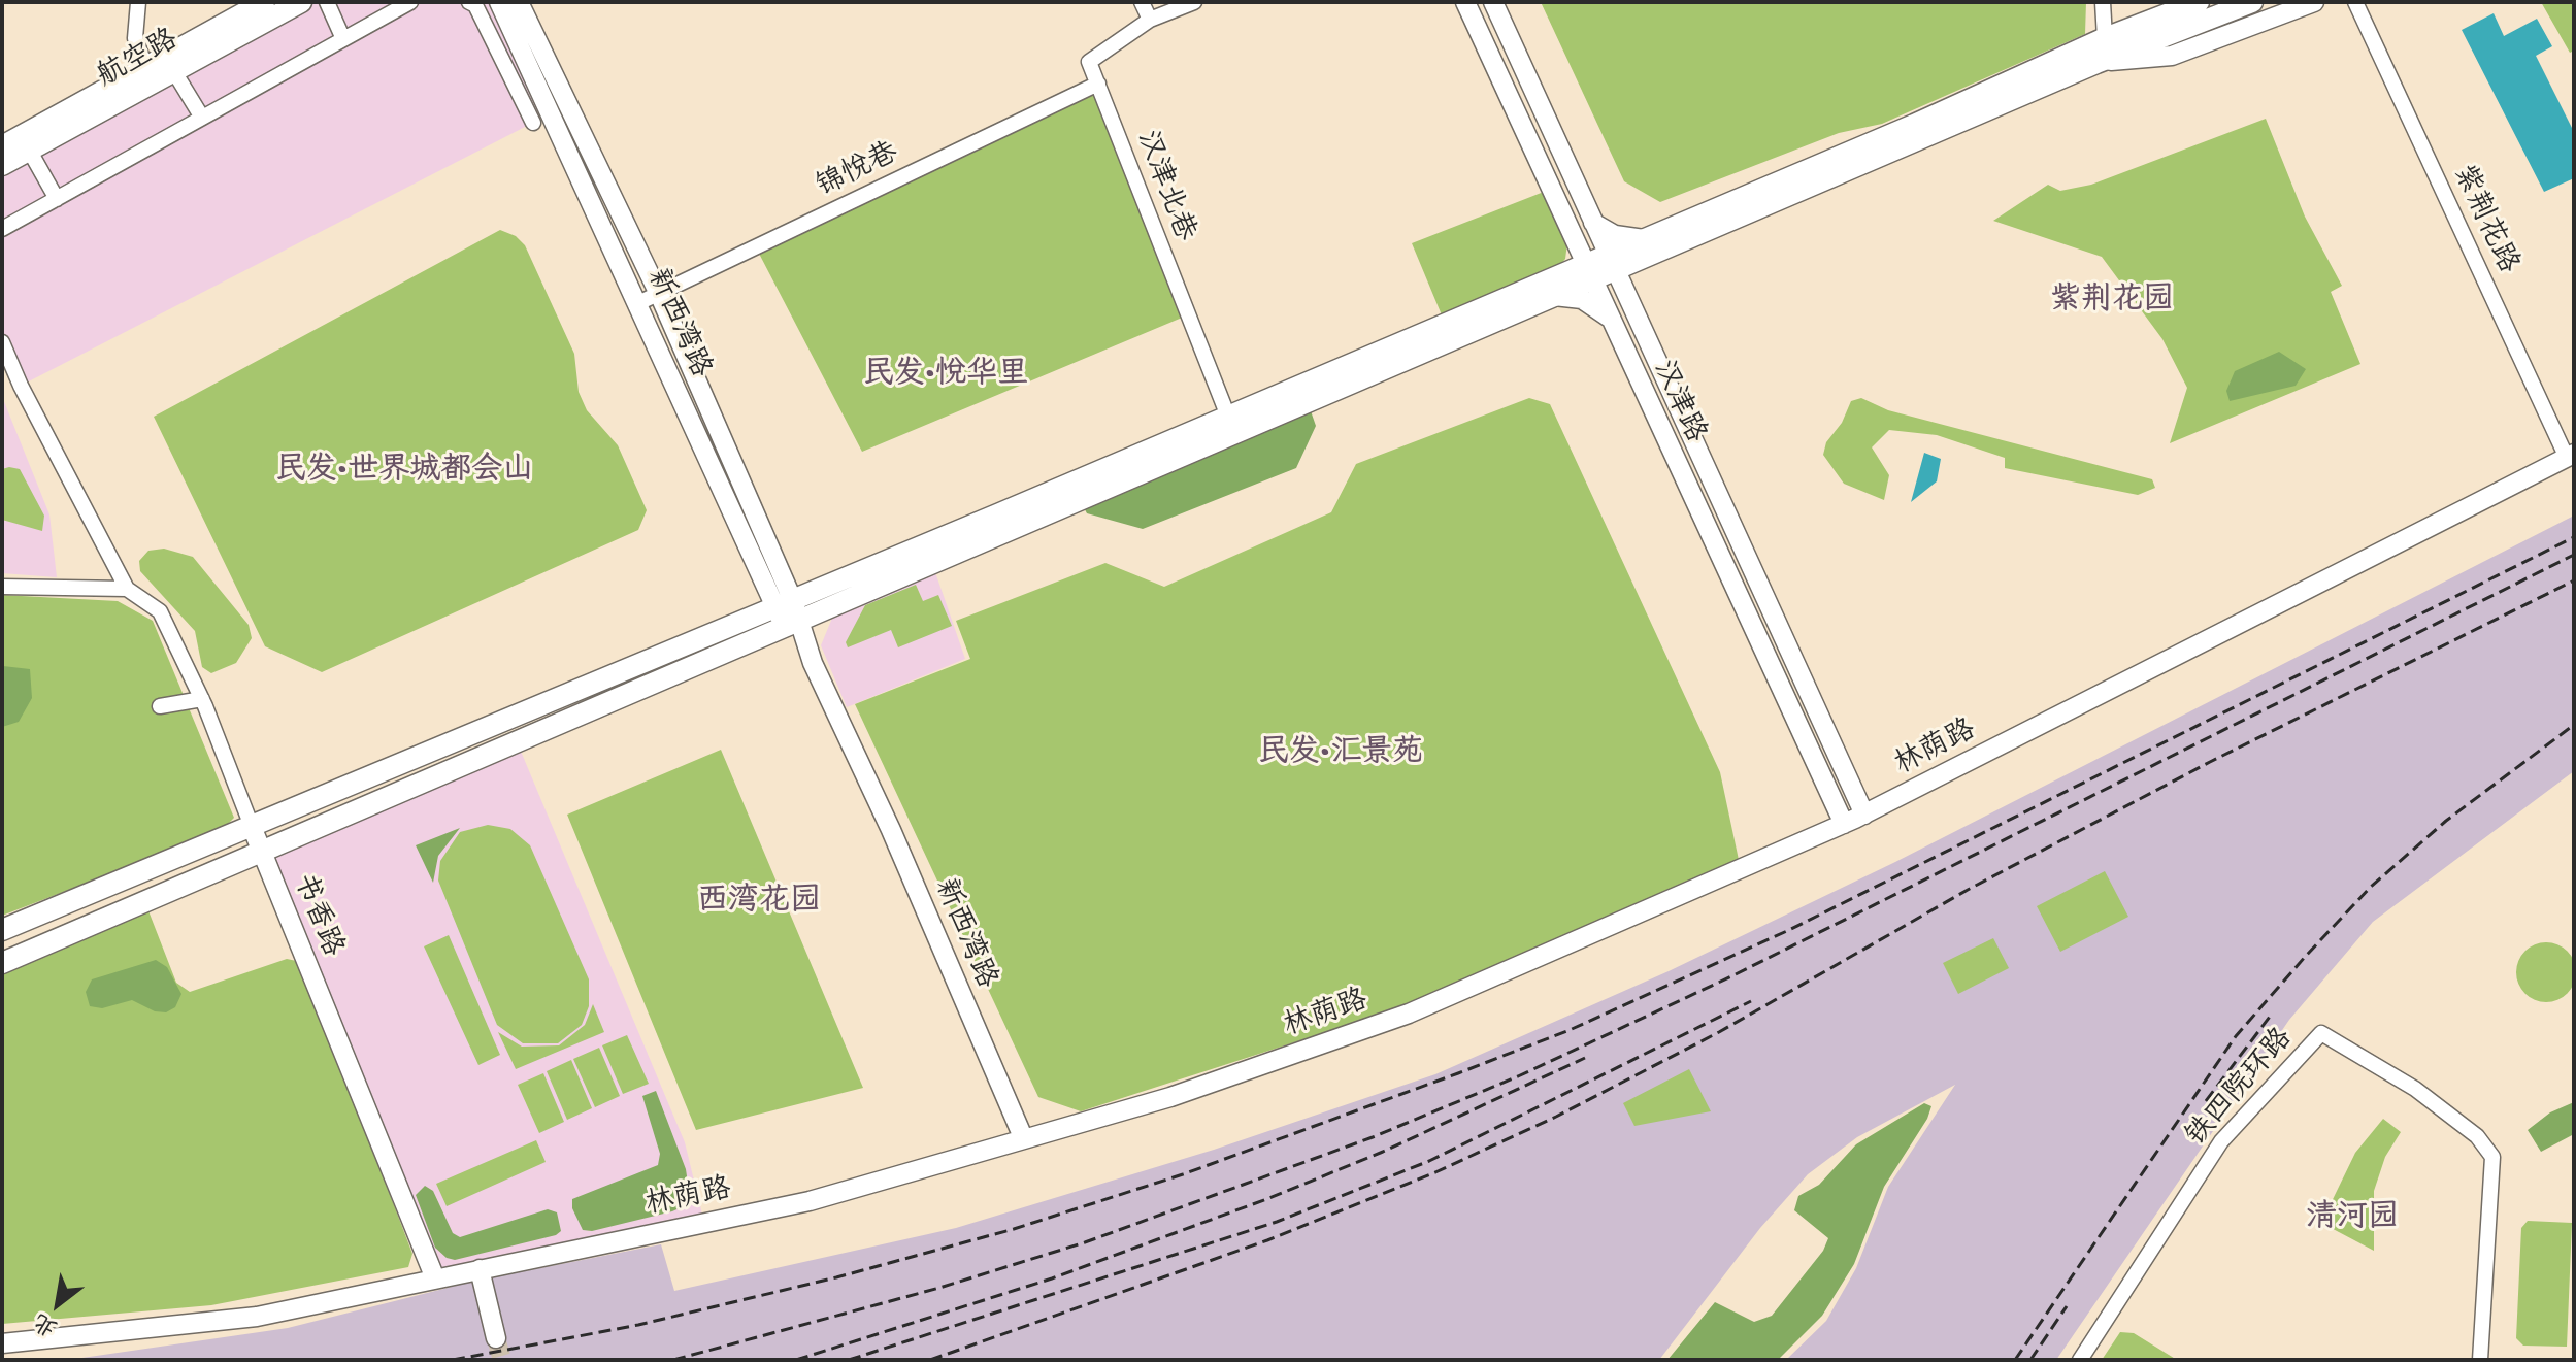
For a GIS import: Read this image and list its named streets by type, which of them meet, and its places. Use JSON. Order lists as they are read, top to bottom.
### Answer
{
  "streets": {
    "main road": ["航空路"],
    "street": [
      "锦悦巷",
      "汉津北巷",
      "紫荆花路",
      "新西湾路",
      "汉津路",
      "林荫路",
      "书香路",
      "铁四院环路"
    ]
  },
  "crossings": [
    ["锦悦巷", "汉津北巷"],
    ["锦悦巷", "新西湾路"],
    ["紫荆花路", "林荫路"],
    ["新西湾路", "林荫路"],
    ["汉津路", "林荫路"],
    ["林荫路", "书香路"]
  ],
  "districts": [
    "紫荆花园",
    "民发·悦华里",
    "民发·世界城都会山",
    "民发·汇景苑",
    "西湾花园",
    "清河园"
  ],
  "north": "bottom left"
}
